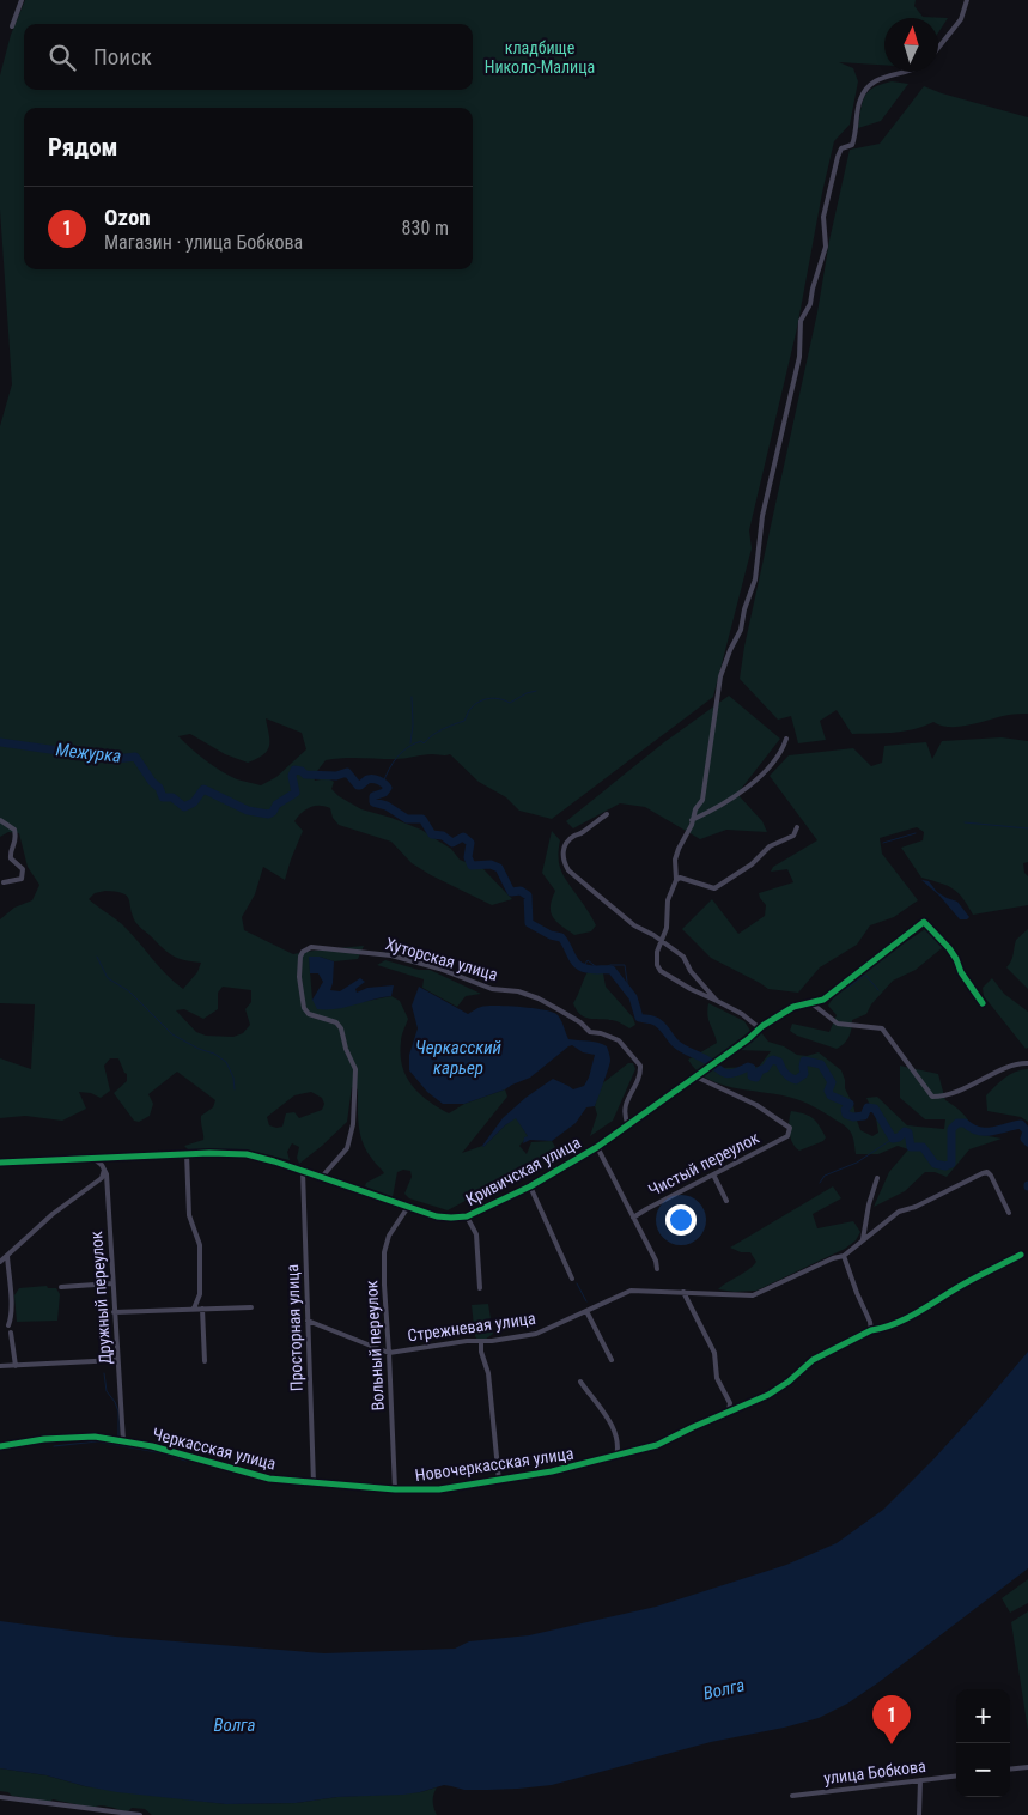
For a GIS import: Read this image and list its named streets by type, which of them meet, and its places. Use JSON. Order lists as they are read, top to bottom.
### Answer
{
  "streets": {
    "street": [
      "Хуторская улица",
      "Чистый переулок",
      "Кривичская улица",
      "Дружный переулок",
      "Стрежневая улица",
      "Просторная улица",
      "Вольный переулок",
      "Черкасская улица",
      "Новочеркасская улица",
      "улица Бобкова"
    ]
  },
  "crossings": [
    ["Хуторская улица", "Кривичская улица"],
    ["Чистый переулок", "Кривичская улица"],
    ["Кривичская улица", "Просторная улица"],
    ["Кривичская улица", "Вольный переулок"],
    ["Дружный переулок", "Черкасская улица"],
    ["Стрежневая улица", "Просторная улица"],
    ["Стрежневая улица", "Вольный переулок"],
    ["Просторная улица", "Черкасская улица"],
    ["Просторная улица", "Новочеркасская улица"],
    ["Вольный переулок", "Новочеркасская улица"],
    ["Черкасская улица", "Новочеркасская улица"]
  ],
  "water": ["Межурка", "Черкасский карьер", "Волга"],
  "parks": ["кладбище Николо-Малица"],
  "north": "top",
  "page": {
    "search": "Поиск",
    "heading": "Рядом",
    "list": [
      {
        "mark": "1",
        "name": "Ozon",
        "note": "Магазин · улица Бобкова",
        "value": "830 m"
      }
    ],
    "map_buttons": ["+", "−"],
    "pins": "1"
  }
}
